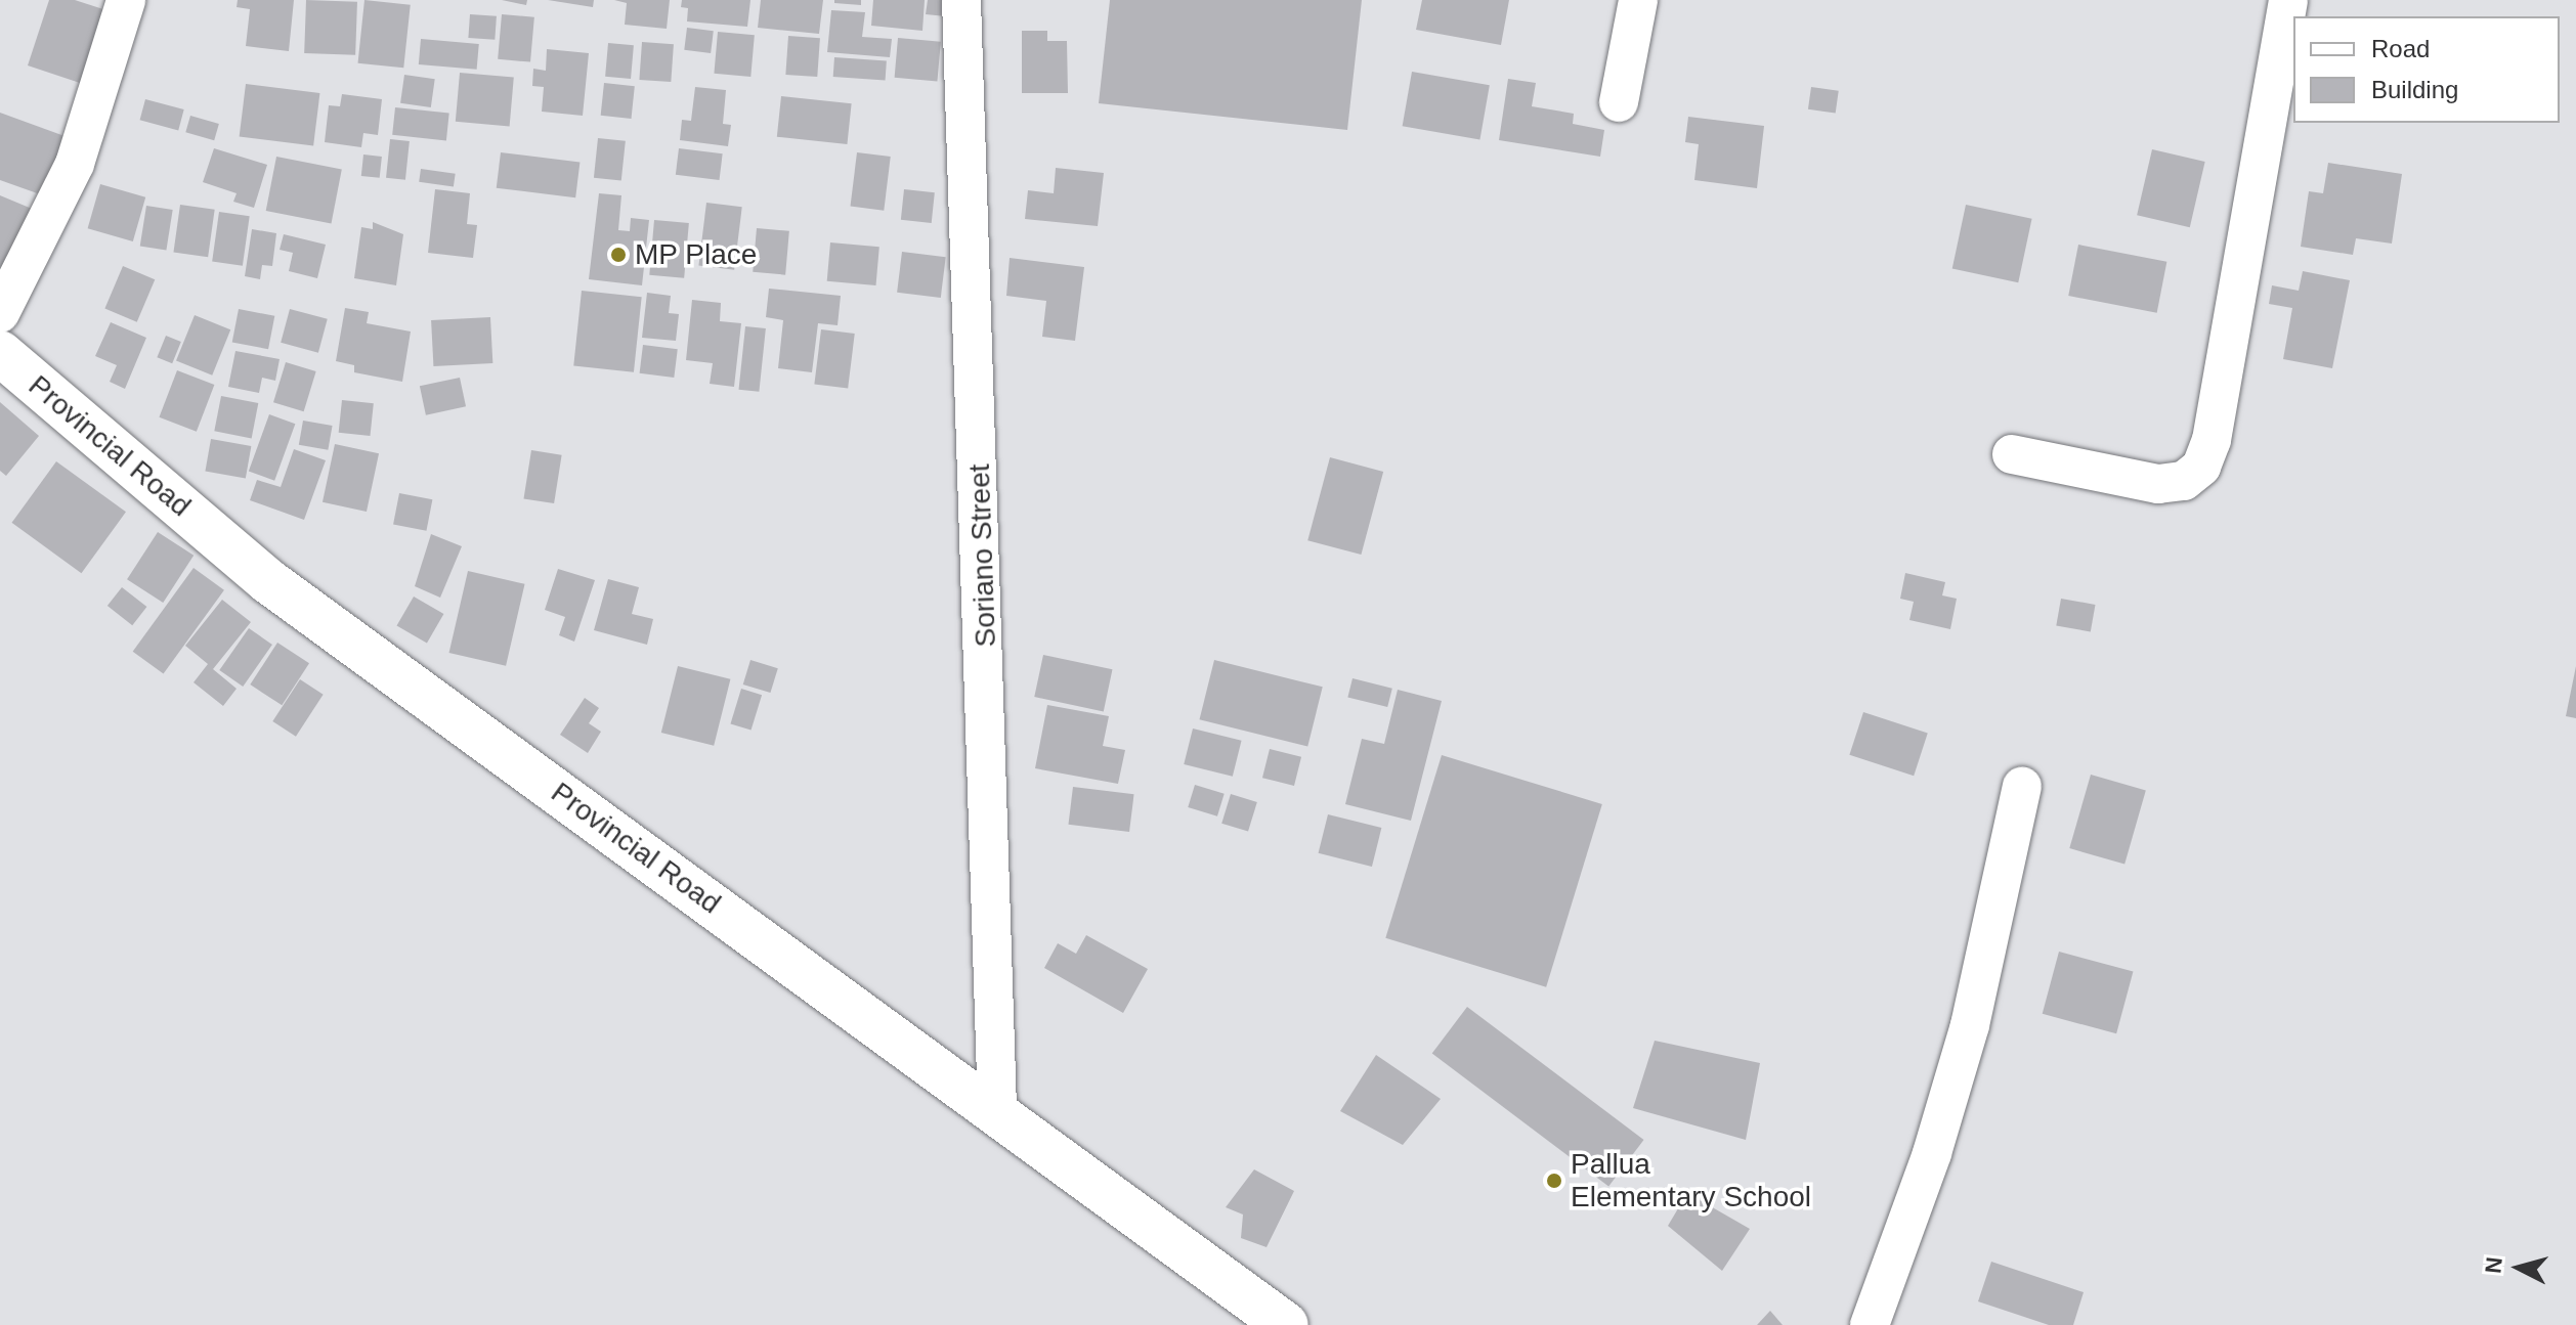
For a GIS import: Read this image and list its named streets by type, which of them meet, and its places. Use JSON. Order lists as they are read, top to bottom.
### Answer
{
  "streets": {
    "main road": ["Provincial Road"],
    "street": ["Soriano Street"]
  },
  "crossings": [
    ["Provincial Road", "Soriano Street"]
  ],
  "places": ["MP Place", "Pallua Elementary School"],
  "legend": ["Road", "Building"],
  "north": "left"
}
